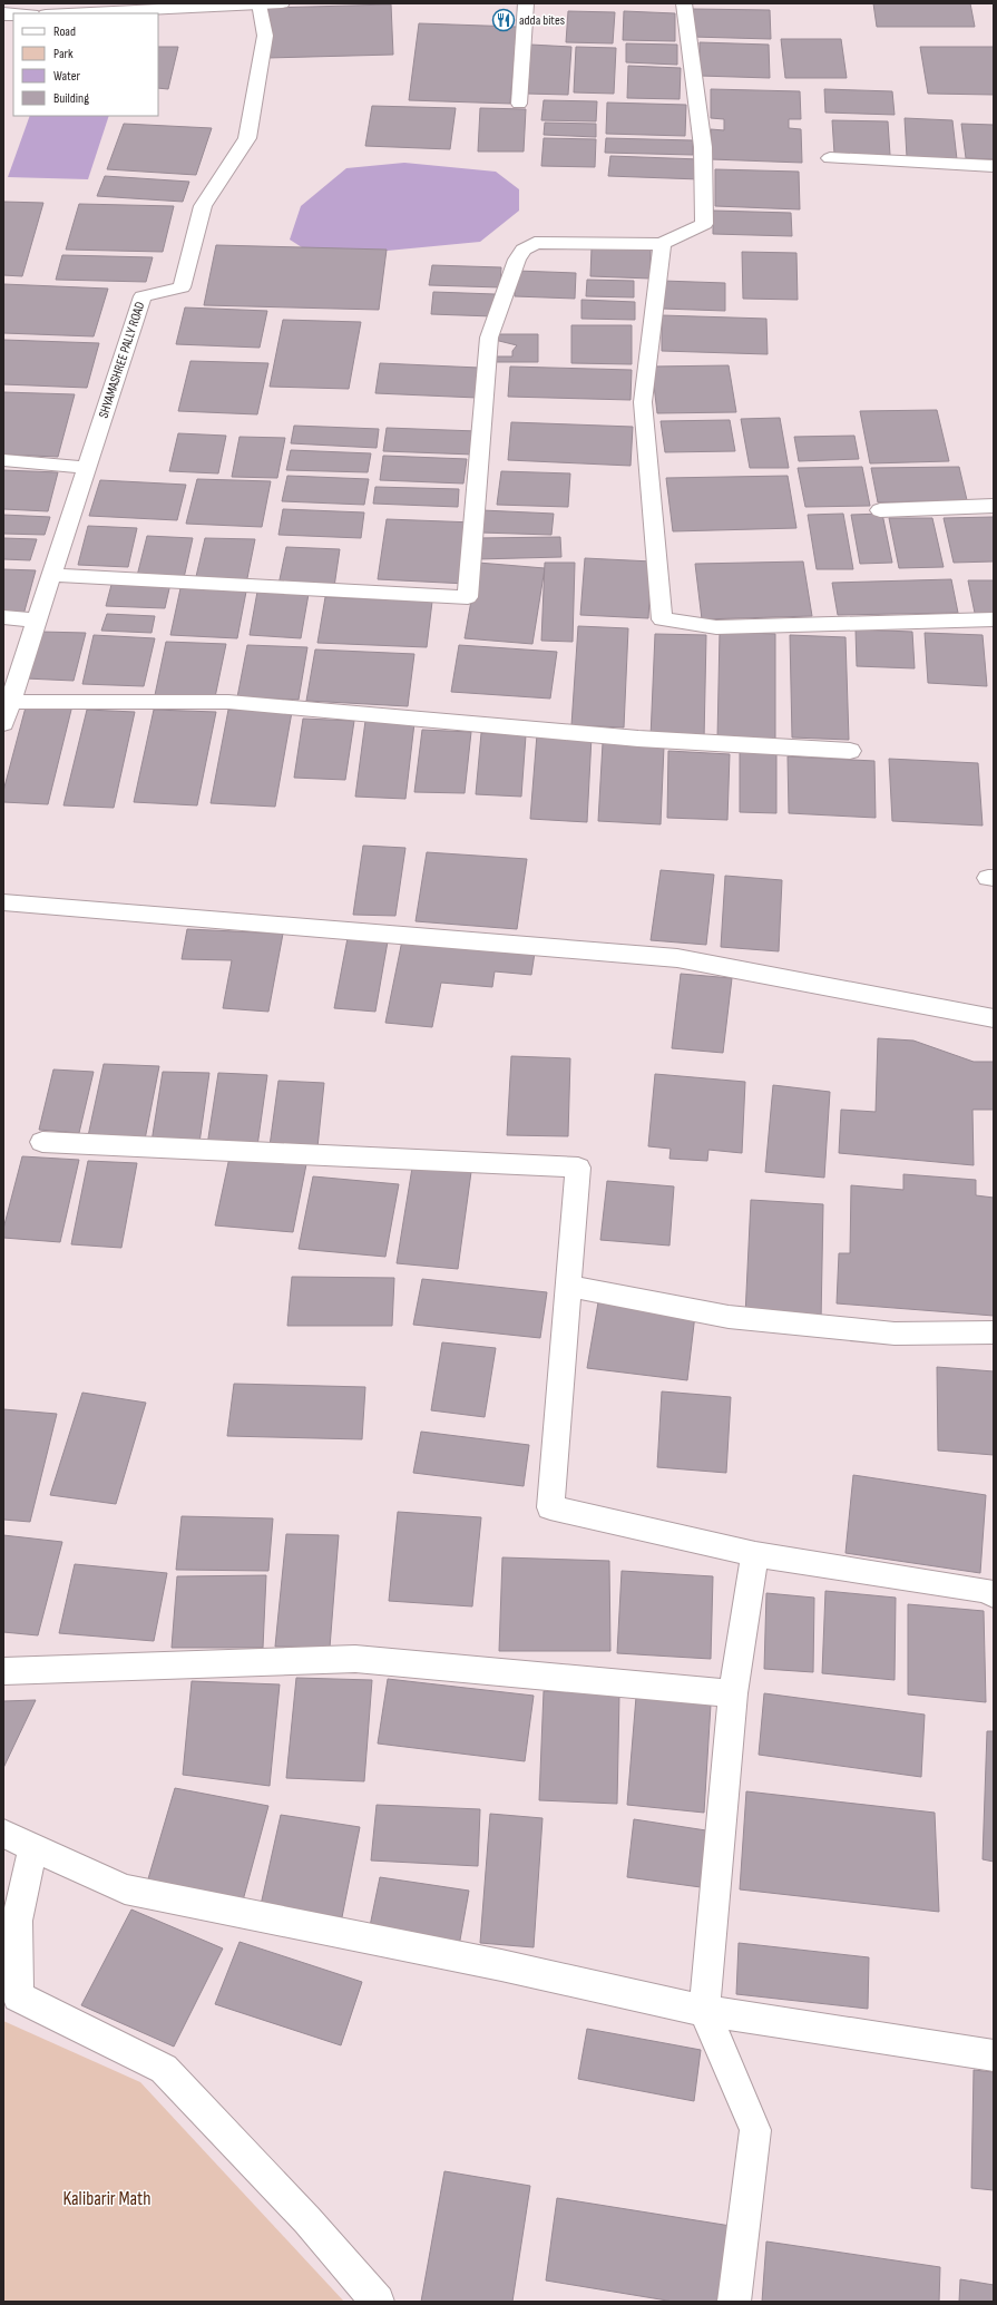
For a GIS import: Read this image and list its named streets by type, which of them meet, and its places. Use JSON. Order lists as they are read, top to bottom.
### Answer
{
  "streets": {
    "street": ["SHYAMASHREE PALLY ROAD"]
  },
  "parks": ["Kalibarir Math"],
  "places": {
    "restaurant": ["adda bites"]
  },
  "legend": [
    "Road",
    "Park",
    "Water",
    "Building"
  ]
}
